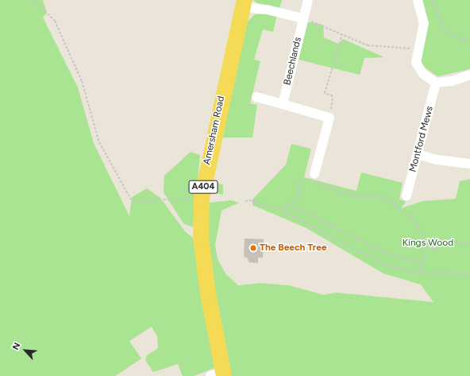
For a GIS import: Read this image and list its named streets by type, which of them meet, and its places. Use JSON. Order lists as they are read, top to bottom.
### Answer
{
  "streets": {
    "main road": ["Amersham Road", "A404"],
    "street": ["Beechlands", "Montford Mews"]
  },
  "parks": ["Kings Wood"],
  "places": ["The Beech Tree"],
  "north": "top left"
}
